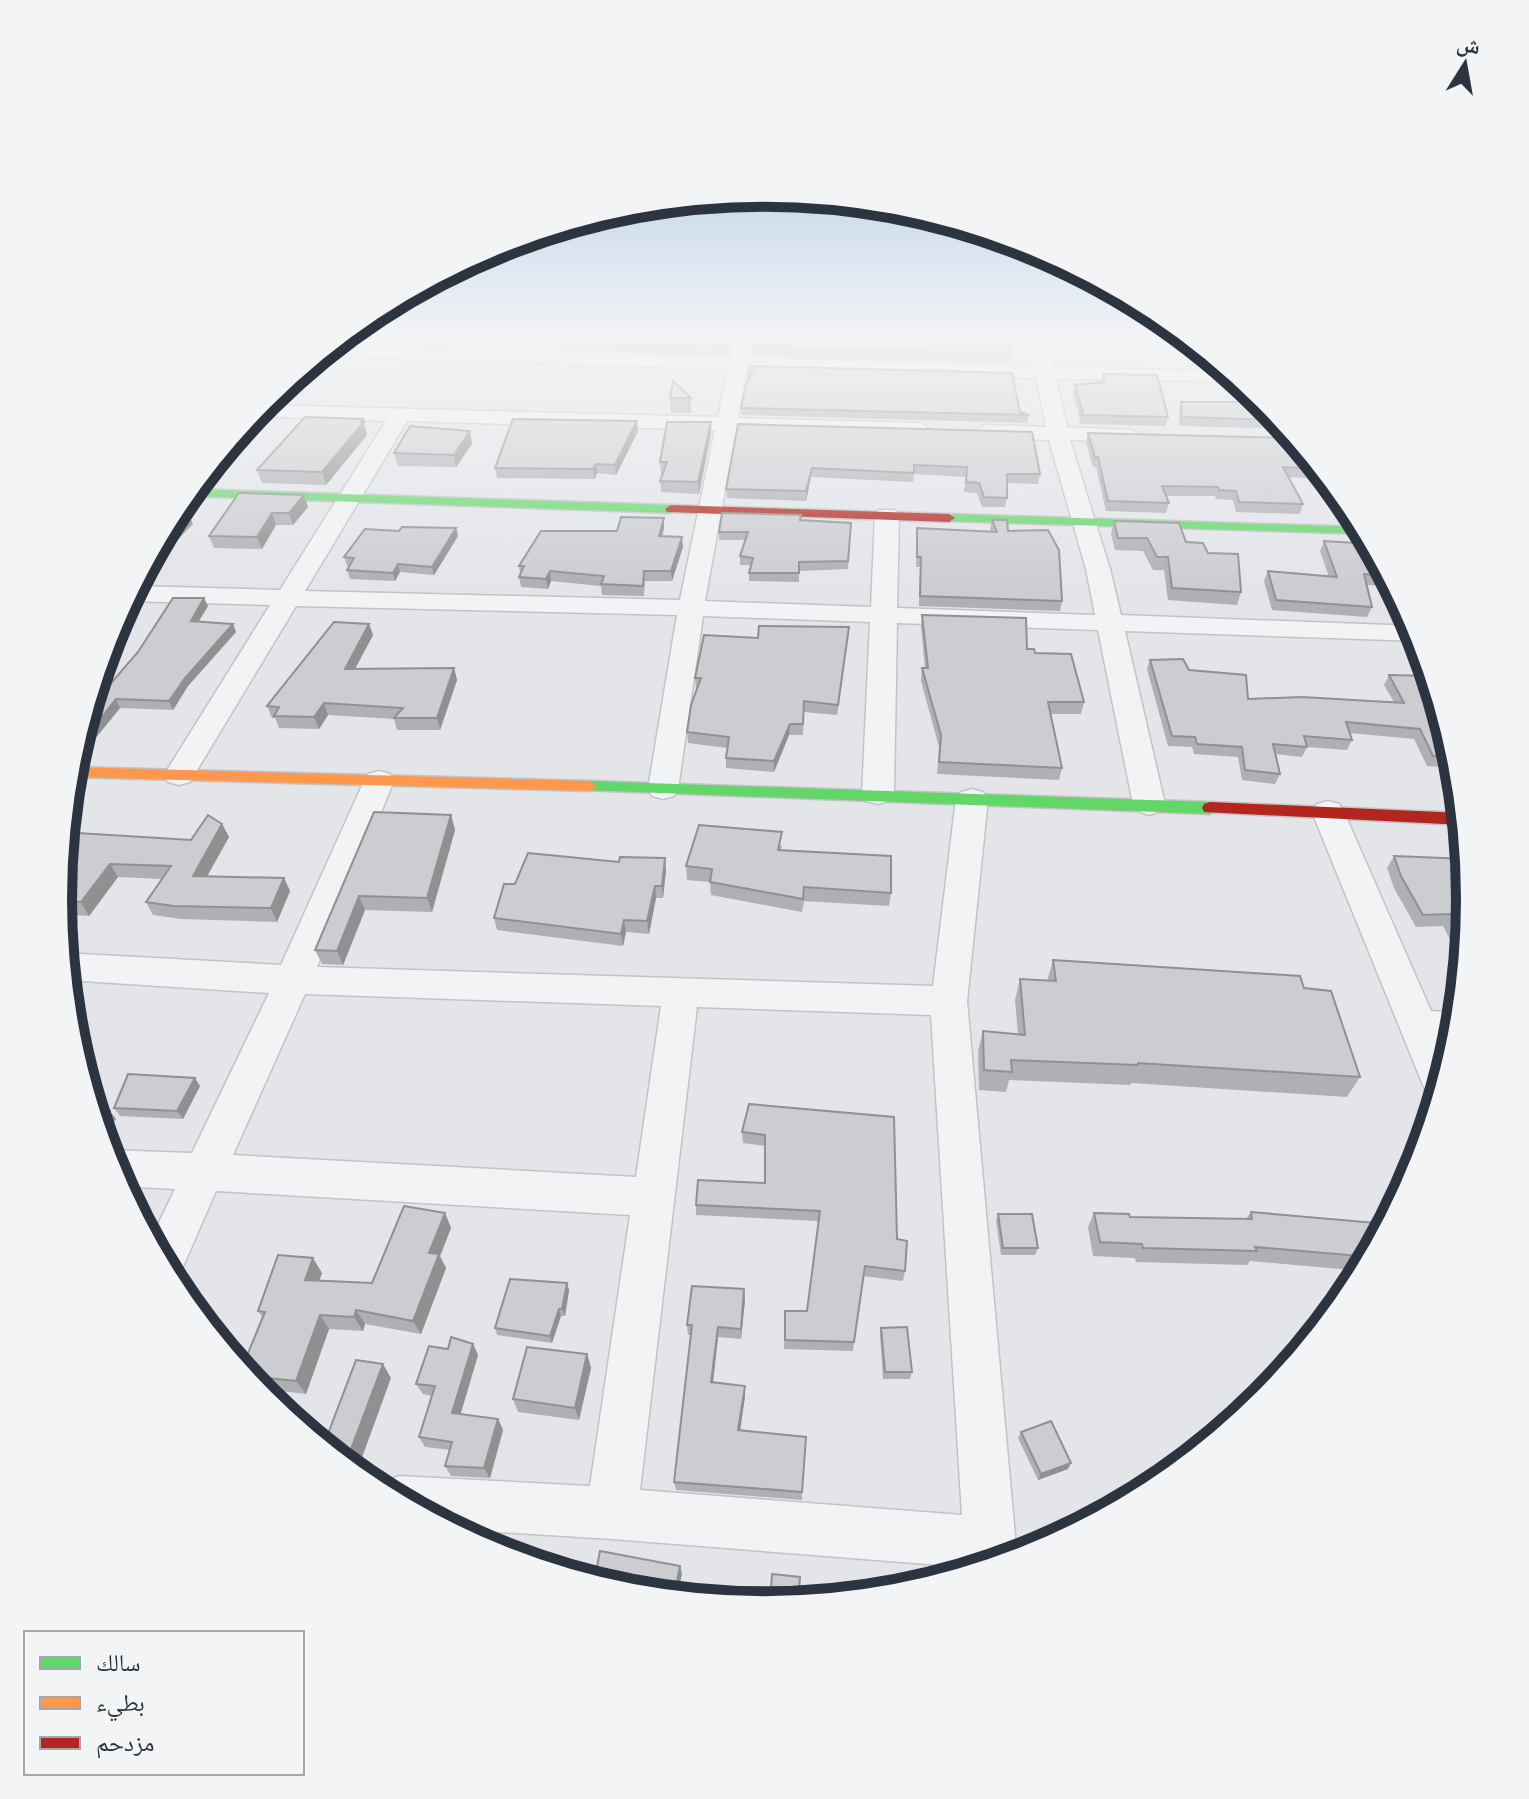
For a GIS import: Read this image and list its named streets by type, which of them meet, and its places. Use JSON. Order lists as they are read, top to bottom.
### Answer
{
  "legend": ["سالك", "بطيء", "مزدحم"],
  "north": "top"
}
